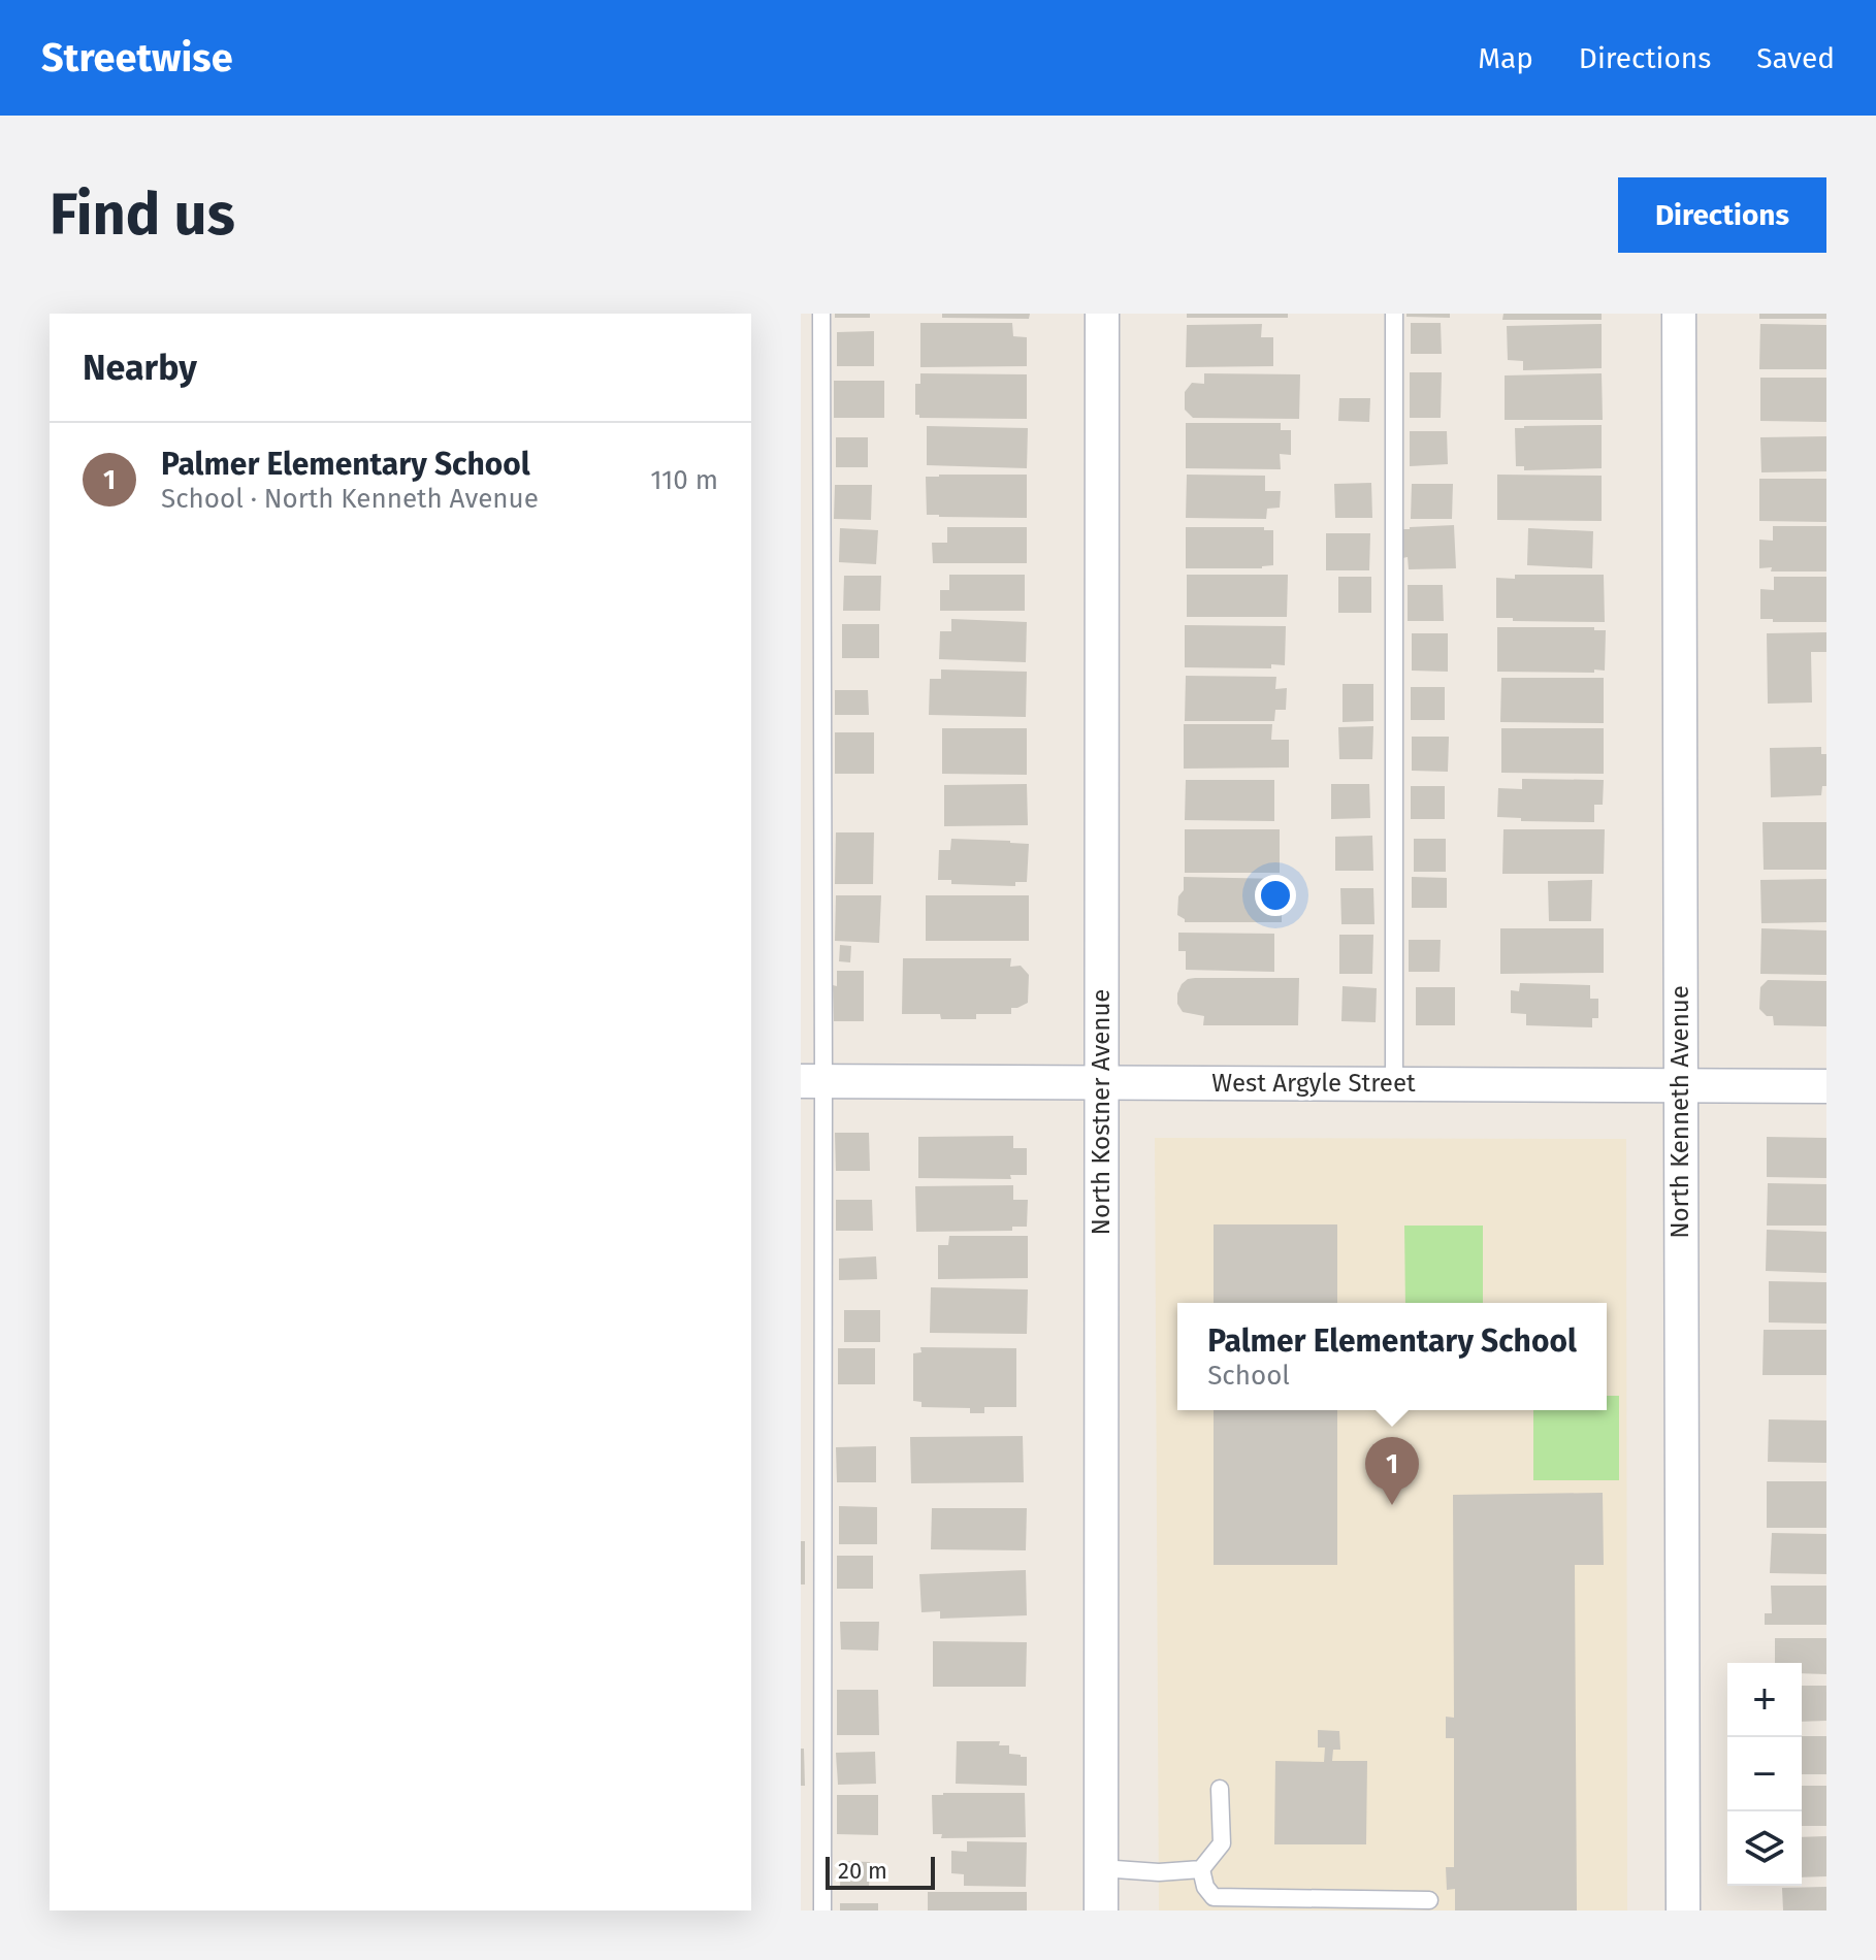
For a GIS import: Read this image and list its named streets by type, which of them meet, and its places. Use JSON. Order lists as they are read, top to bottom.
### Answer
{
  "streets": {
    "street": ["West Argyle Street", "North Kostner Avenue", "North Kenneth Avenue"]
  },
  "crossings": [
    ["West Argyle Street", "North Kostner Avenue"],
    ["West Argyle Street", "North Kenneth Avenue"]
  ],
  "scale_bar": "20 m",
  "page": {
    "header": "Streetwise",
    "nav": ["Map", "Directions", "Saved"],
    "buttons": "Directions",
    "title": "Find us",
    "heading": "Nearby",
    "list": [
      {
        "mark": "1",
        "name": "Palmer Elementary School",
        "note": "School · North Kenneth Avenue",
        "value": "110 m"
      }
    ],
    "popup": ["Palmer Elementary School", "School"],
    "pins": "1",
    "map_buttons": ["+", "−"],
    "scale": "20 m"
  }
}
